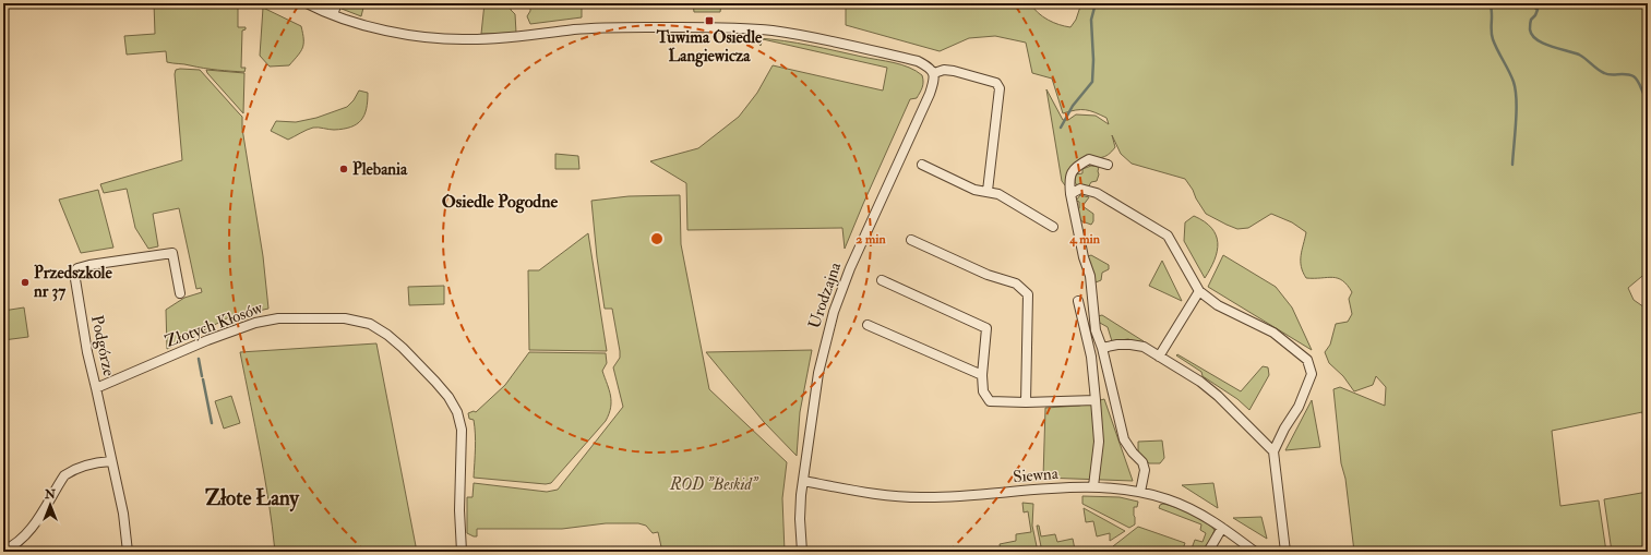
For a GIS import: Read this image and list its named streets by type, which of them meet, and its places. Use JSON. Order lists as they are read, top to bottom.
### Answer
{
  "streets": {
    "street": [
      "Urodzajna",
      "Złotych Kłosów",
      "Podgórze",
      "Siewna"
    ]
  },
  "crossings": [
    ["Urodzajna", "Siewna"],
    ["Złotych Kłosów", "Podgórze"]
  ],
  "districts": ["Osiedle Pogodne", "Złote Łany"],
  "parks": ["ROD \"Beskid\""],
  "places": {
    "transit": ["Tuwima Osiedle Langiewicza"],
    "other": ["Plebania", "Przedszkole nr 37"]
  },
  "north": "top",
  "rings": ["2 min", "4 min"]
}
